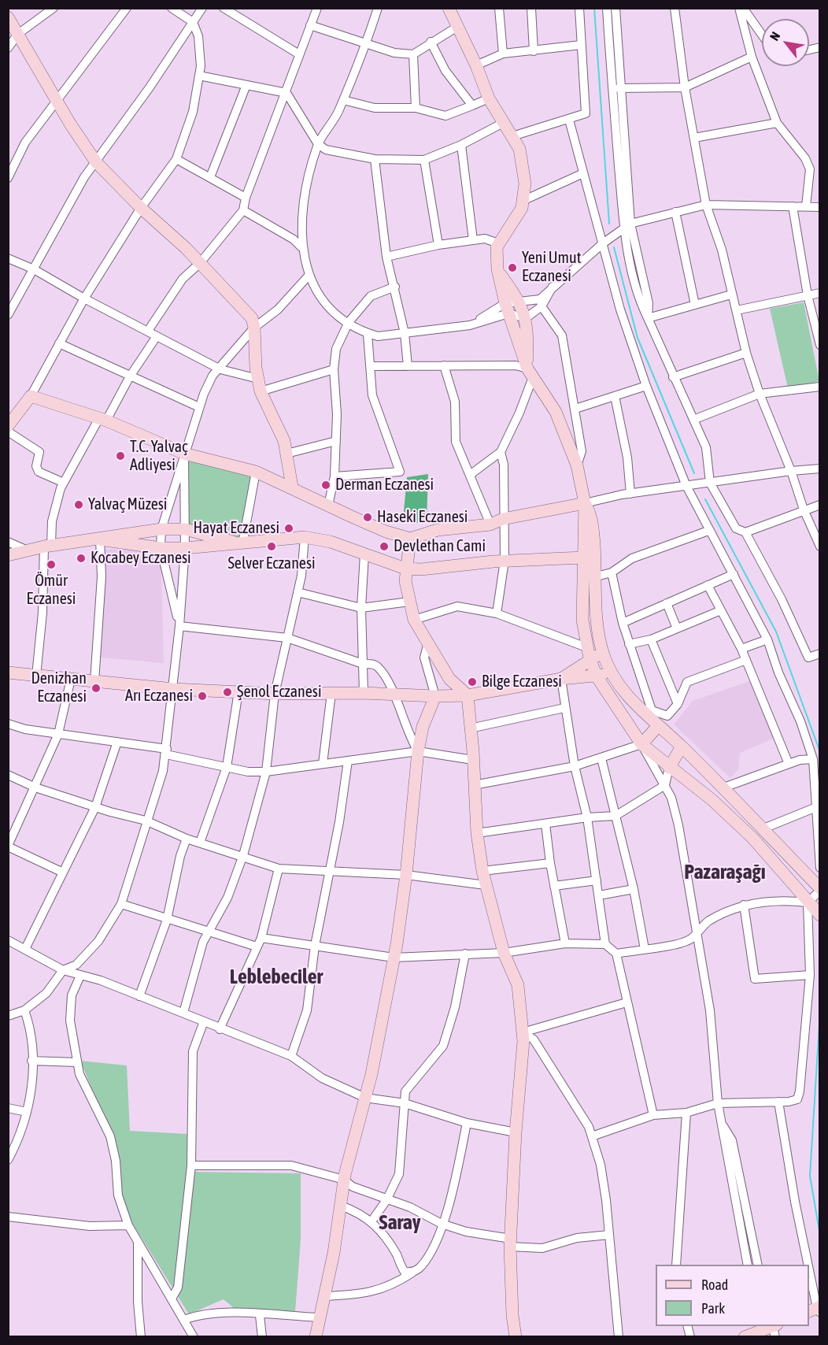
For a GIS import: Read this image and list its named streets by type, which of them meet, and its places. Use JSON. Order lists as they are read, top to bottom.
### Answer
{
  "districts": ["Pazaraşağı", "Leblebeciler", "Saray"],
  "places": [
    "Yeni Umut Eczanesi",
    "T.C. Yalvaç Adliyesi",
    "Derman Eczanesi",
    "Yalvaç Müzesi",
    "Haseki Eczanesi",
    "Hayat Eczanesi",
    "Selver Eczanesi",
    "Devlethan Cami",
    "Kocabey Eczanesi",
    "Ömür Eczanesi",
    "Bilge Eczanesi",
    "Denizhan Eczanesi",
    "Şenol Eczanesi",
    "Arı Eczanesi"
  ],
  "legend": ["Road", "Park"],
  "north": "top left"
}
